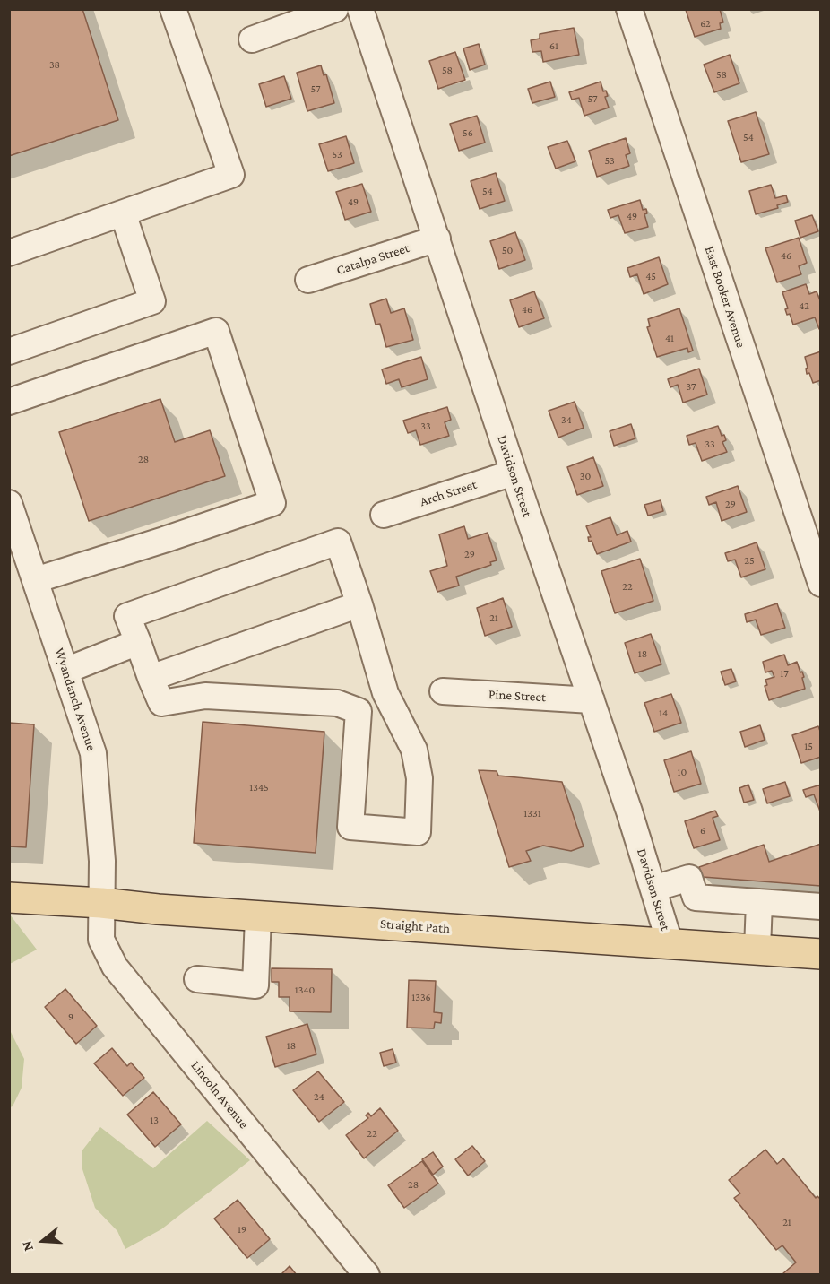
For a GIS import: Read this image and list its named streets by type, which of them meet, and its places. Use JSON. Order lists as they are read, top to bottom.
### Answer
{
  "streets": {
    "main road": ["Straight Path"],
    "street": [
      "Catalpa Street",
      "East Booker Avenue",
      "Davidson Street",
      "Arch Street",
      "Pine Street",
      "Wyandanch Avenue",
      "Lincoln Avenue"
    ]
  },
  "crossings": [
    ["Catalpa Street", "Davidson Street"],
    ["Davidson Street", "Arch Street"],
    ["Davidson Street", "Pine Street"],
    ["Davidson Street", "Straight Path"],
    ["Wyandanch Avenue", "Straight Path"],
    ["Wyandanch Avenue", "Lincoln Avenue"],
    ["Straight Path", "Lincoln Avenue"]
  ],
  "house_numbers": [
    "62",
    "61",
    "38",
    "58",
    "58",
    "57",
    "57",
    "56",
    "54",
    "53",
    "53",
    "54",
    "49",
    "49",
    "50",
    "46",
    "45",
    "42",
    "46",
    "41",
    "37",
    "34",
    "33",
    "33",
    "28",
    "30",
    "29",
    "29",
    "25",
    "22",
    "21",
    "18",
    "17",
    "14",
    "15",
    "10",
    "1345",
    "1331",
    "6",
    "1340",
    "1336",
    "9",
    "18",
    "24",
    "13",
    "22",
    "28",
    "21",
    "19"
  ],
  "north": "left"
}
